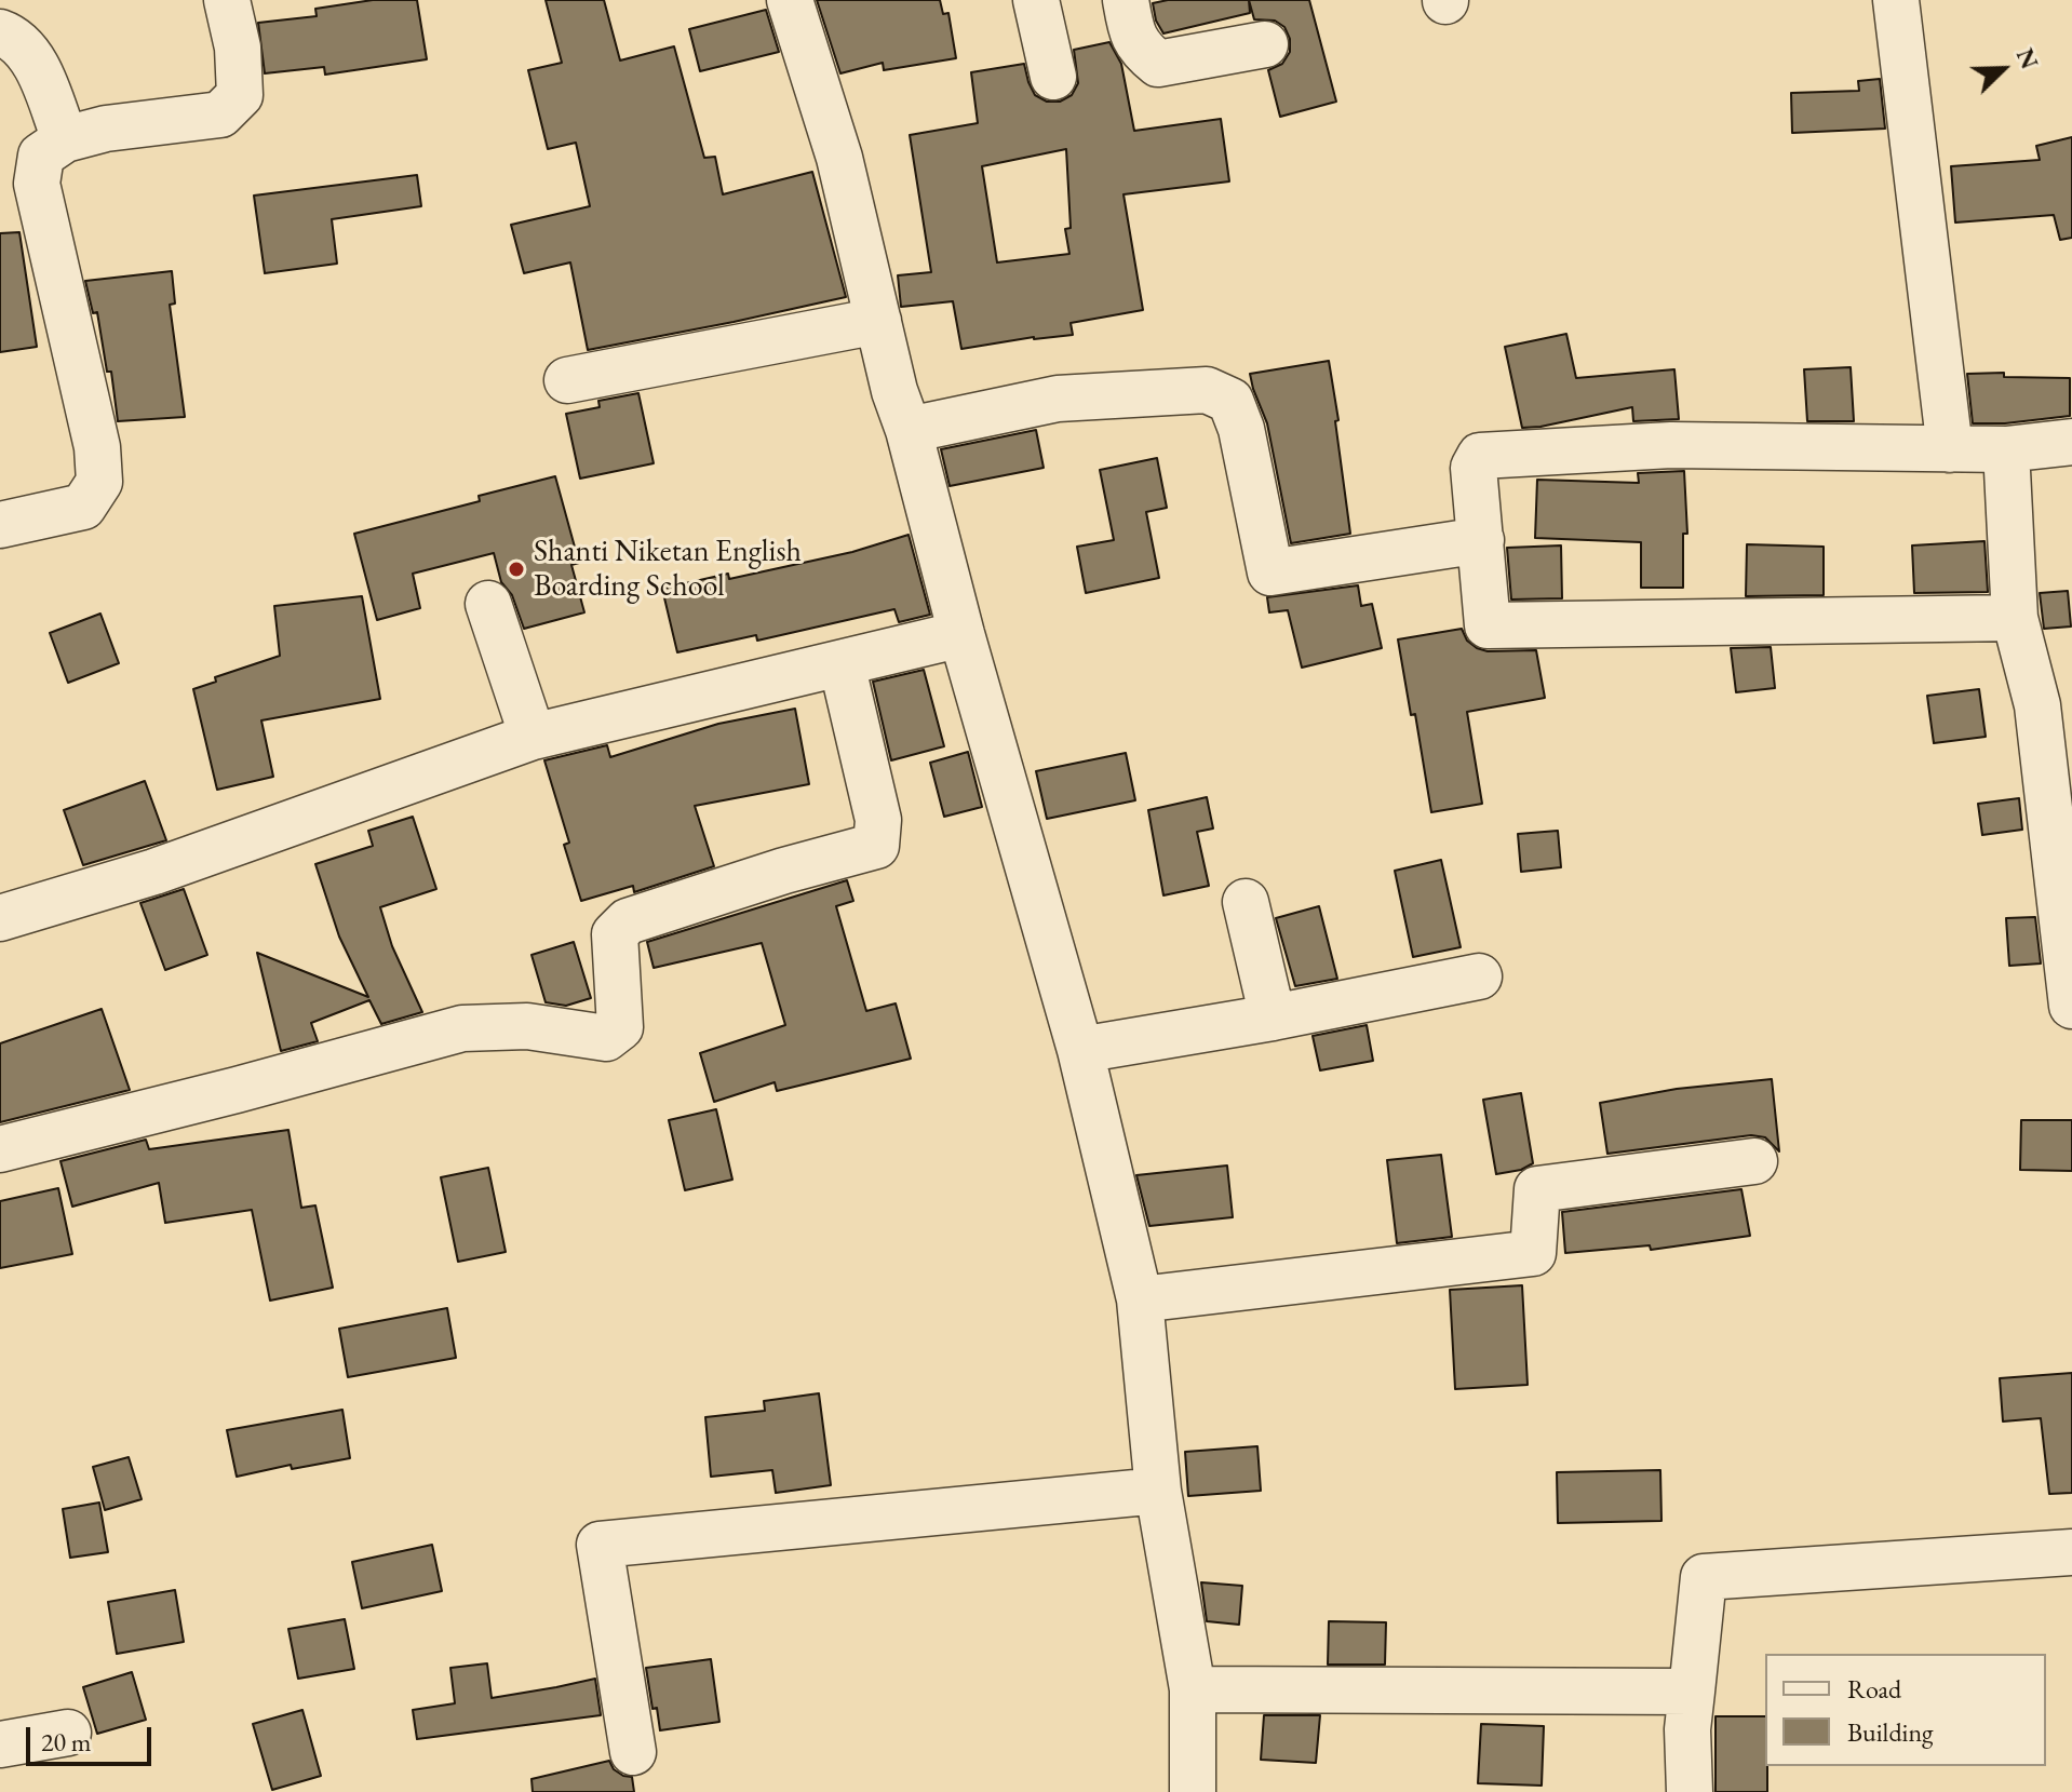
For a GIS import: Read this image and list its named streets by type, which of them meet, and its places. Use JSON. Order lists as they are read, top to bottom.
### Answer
{
  "places": ["Shanti Niketan English Boarding School"],
  "legend": ["Road", "Building"],
  "scale_bar": "20 m",
  "north": "top right"
}
